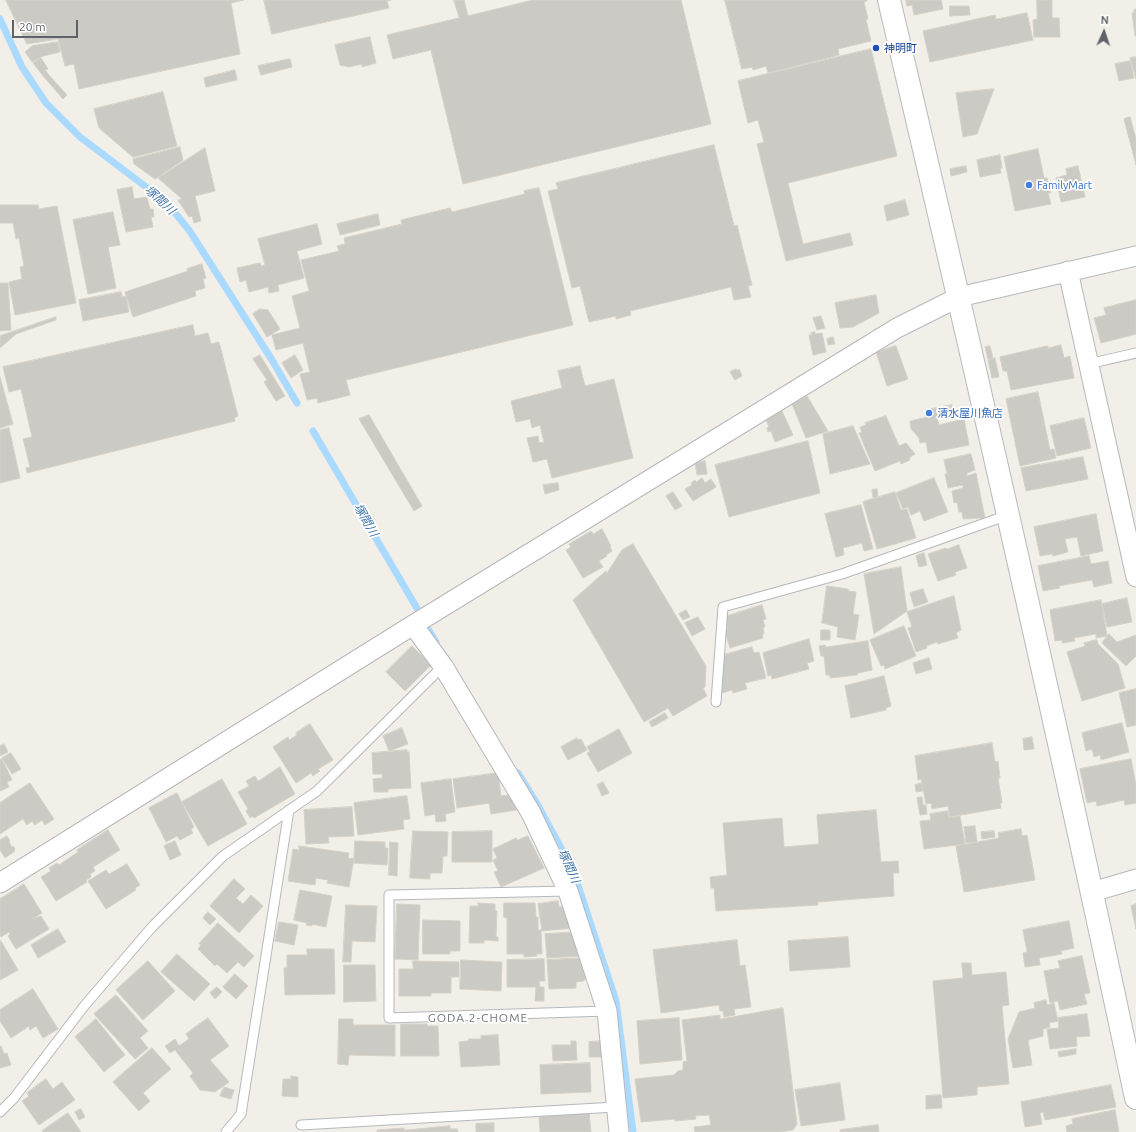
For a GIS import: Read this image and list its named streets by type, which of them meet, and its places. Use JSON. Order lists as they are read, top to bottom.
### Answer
{
  "districts": ["GODA 2-CHOME"],
  "water": ["塚間川"],
  "places": ["神明町", "FamilyMart", "清水屋川魚店"],
  "scale_bar": "20 m",
  "north": "top"
}
